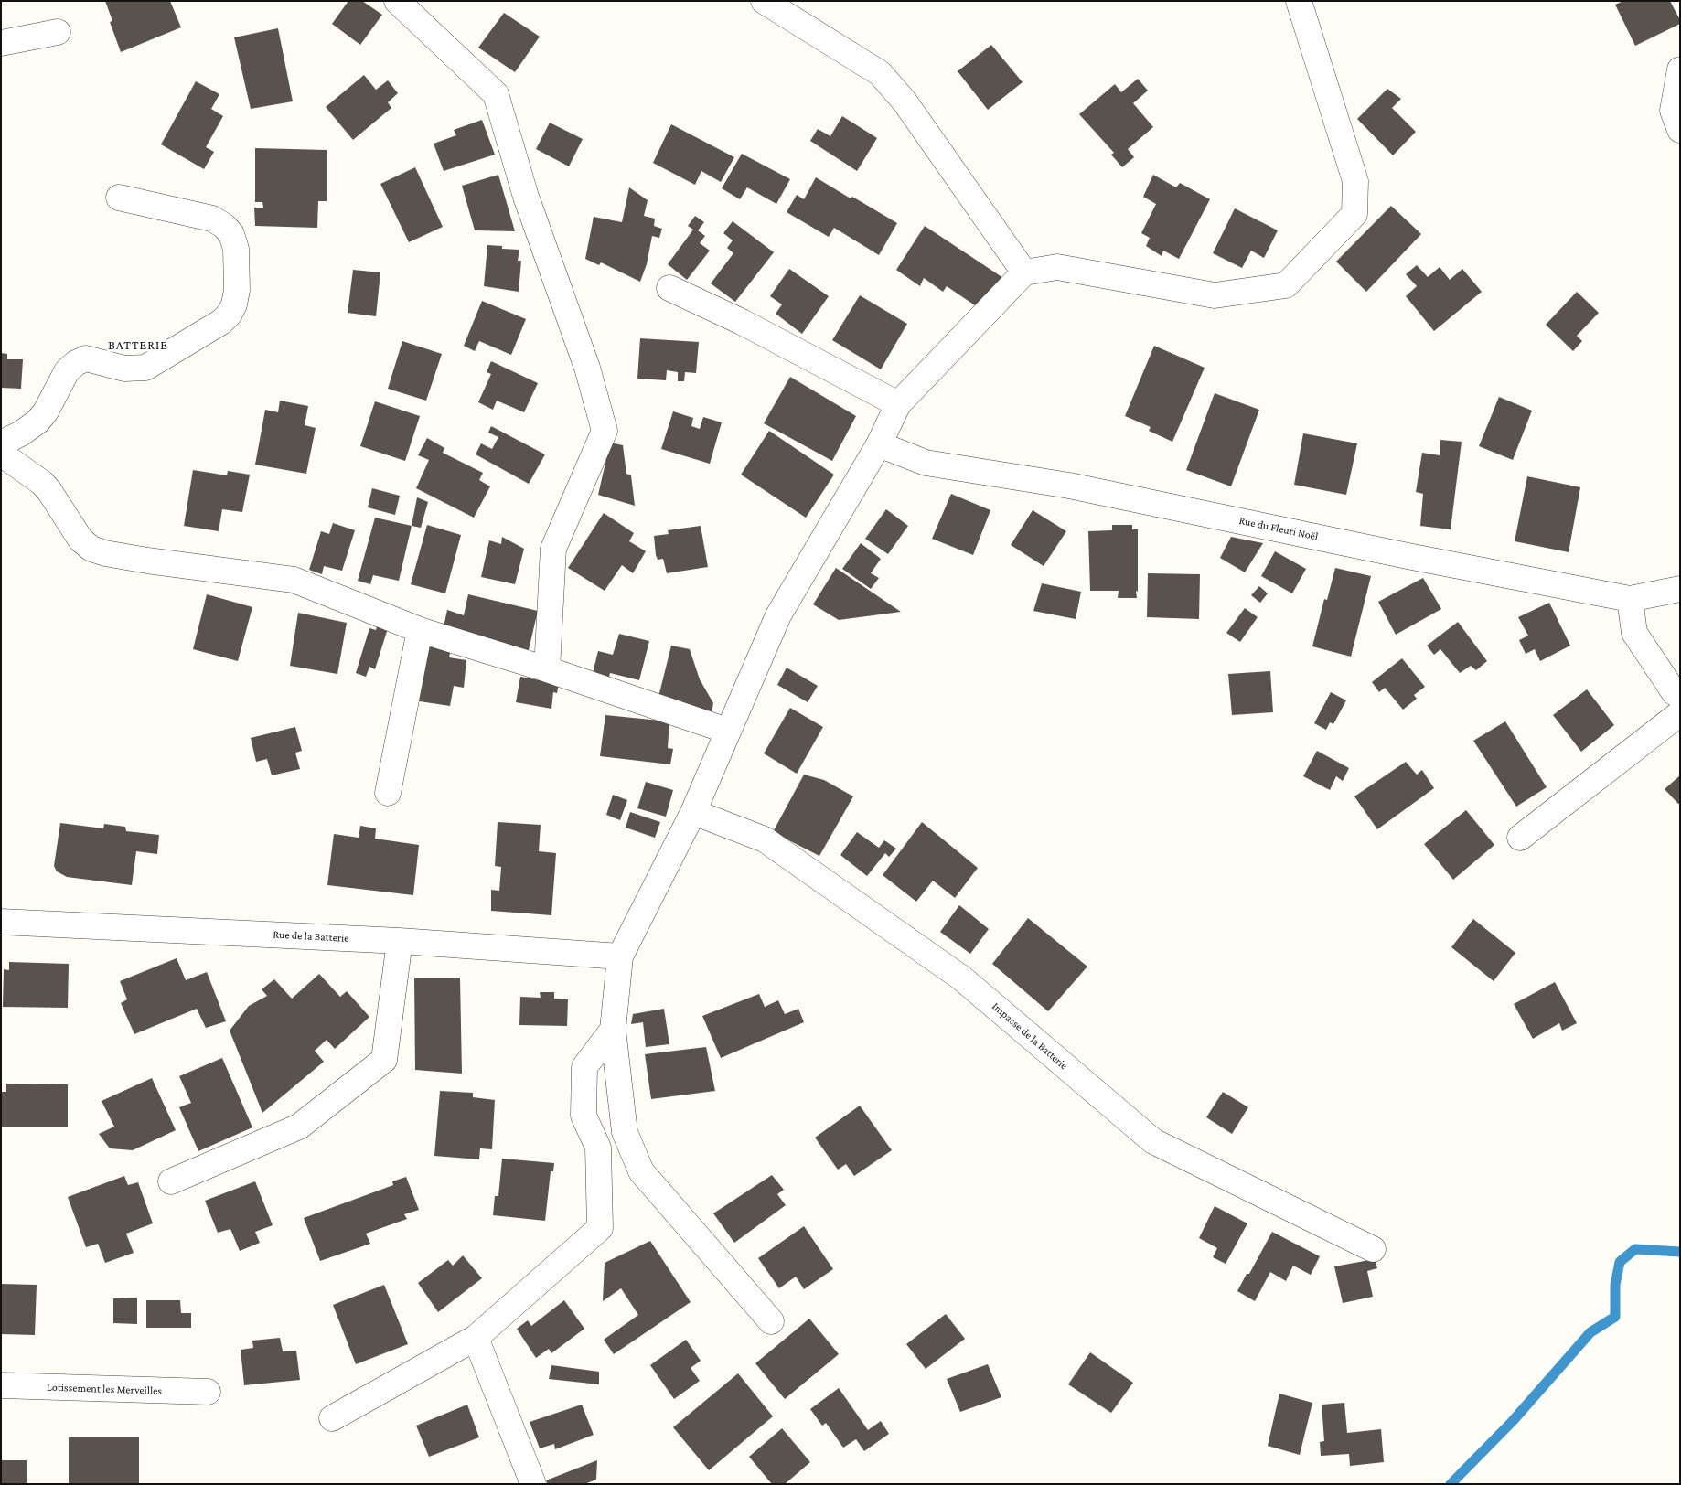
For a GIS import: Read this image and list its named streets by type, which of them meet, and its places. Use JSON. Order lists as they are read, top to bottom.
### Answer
{
  "streets": {
    "street": [
      "Rue du Fleuri Noël",
      "Rue de la Batterie",
      "Impasse de la Batterie",
      "Lotissement les Merveilles"
    ]
  },
  "districts": ["BATTERIE"]
}
